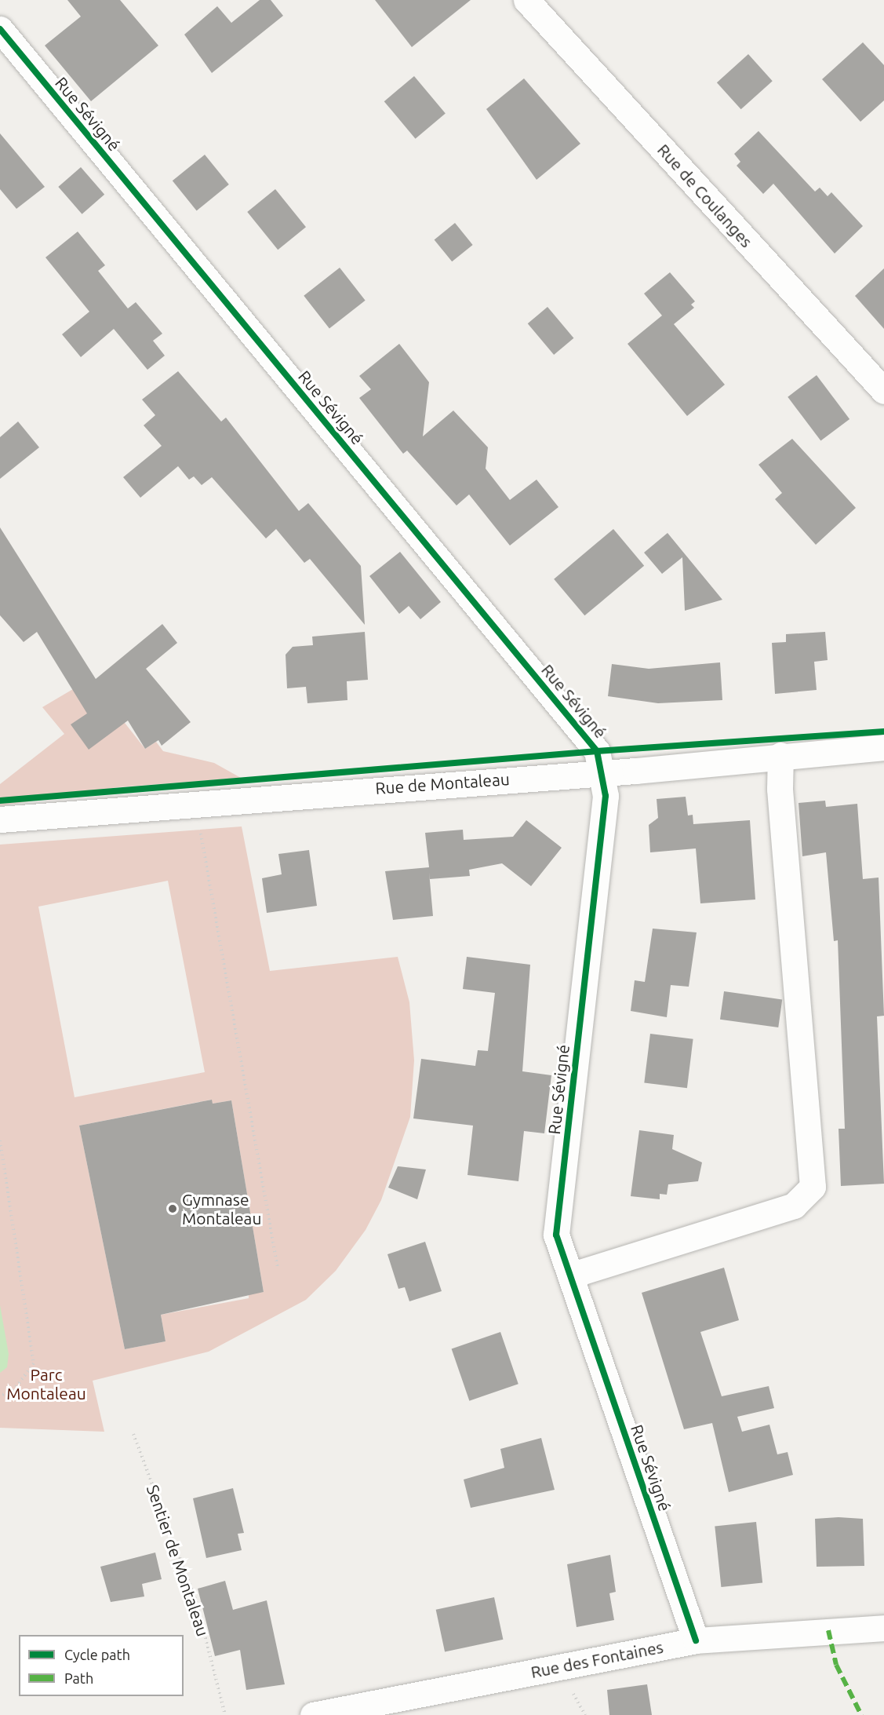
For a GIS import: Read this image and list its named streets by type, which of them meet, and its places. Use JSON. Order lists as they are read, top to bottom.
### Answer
{
  "streets": {
    "street": [
      "Rue Sévigné",
      "Rue de Coulanges",
      "Rue de Montaleau",
      "Rue des Fontaines"
    ],
    "path": ["Sentier de Montaleau"]
  },
  "crossings": [
    ["Rue Sévigné", "Rue de Montaleau"],
    ["Rue Sévigné", "Rue des Fontaines"]
  ],
  "parks": ["Parc Montaleau"],
  "places": ["Gymnase Montaleau"],
  "legend": ["Cycle path", "Path"]
}
